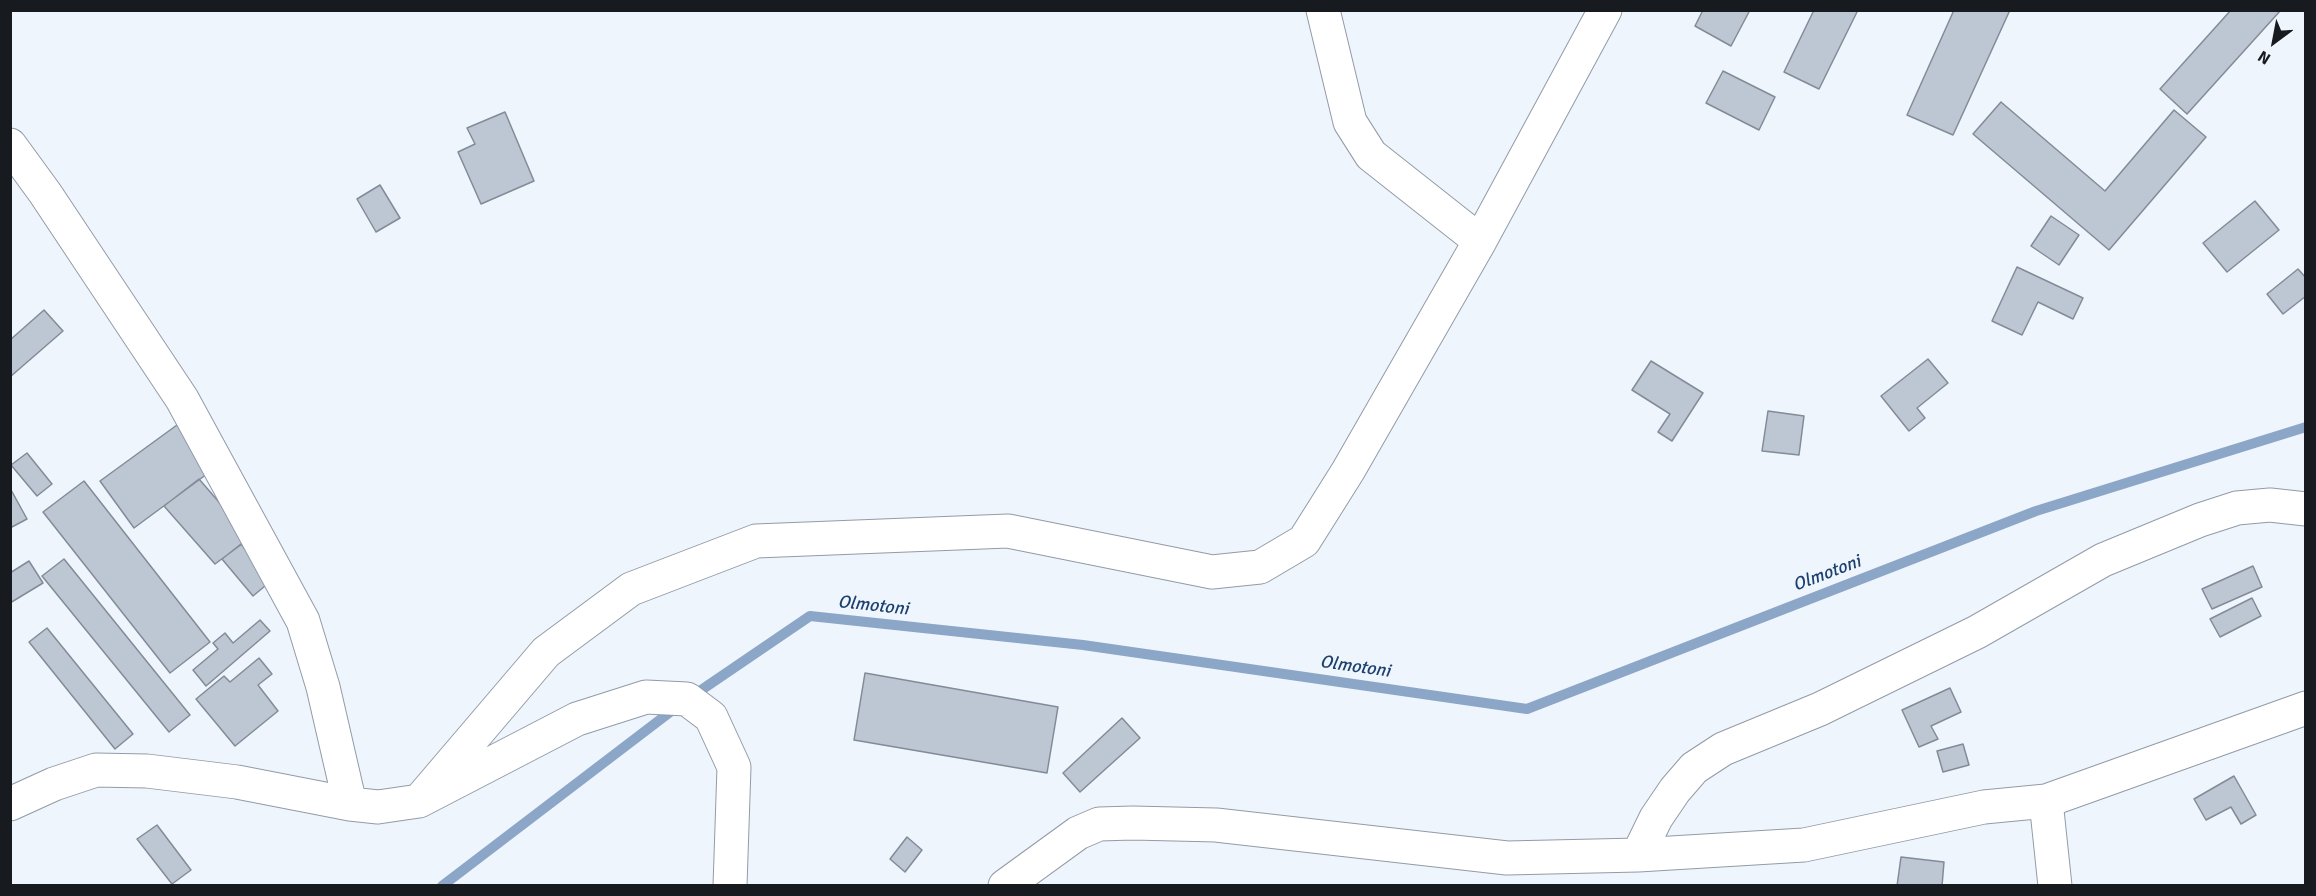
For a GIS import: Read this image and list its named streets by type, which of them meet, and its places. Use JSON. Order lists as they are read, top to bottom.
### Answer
{
  "water": ["Olmotoni"],
  "north": "bottom left"
}
